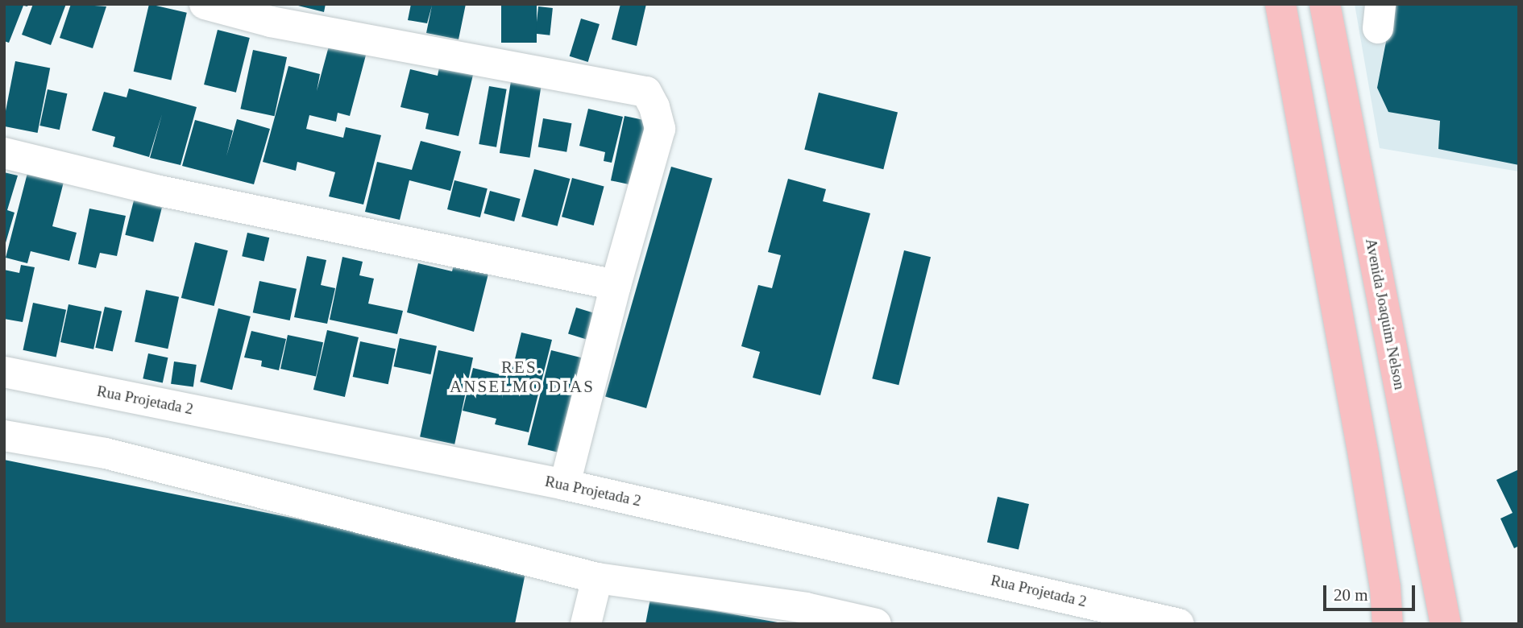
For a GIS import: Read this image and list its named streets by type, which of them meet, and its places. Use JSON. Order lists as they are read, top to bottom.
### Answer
{
  "streets": {
    "main road": ["Avenida Joaquim Nelson"],
    "street": ["Rua Projetada 2"]
  },
  "districts": ["RES. ANSELMO DIAS"],
  "scale_bar": "20 m"
}
